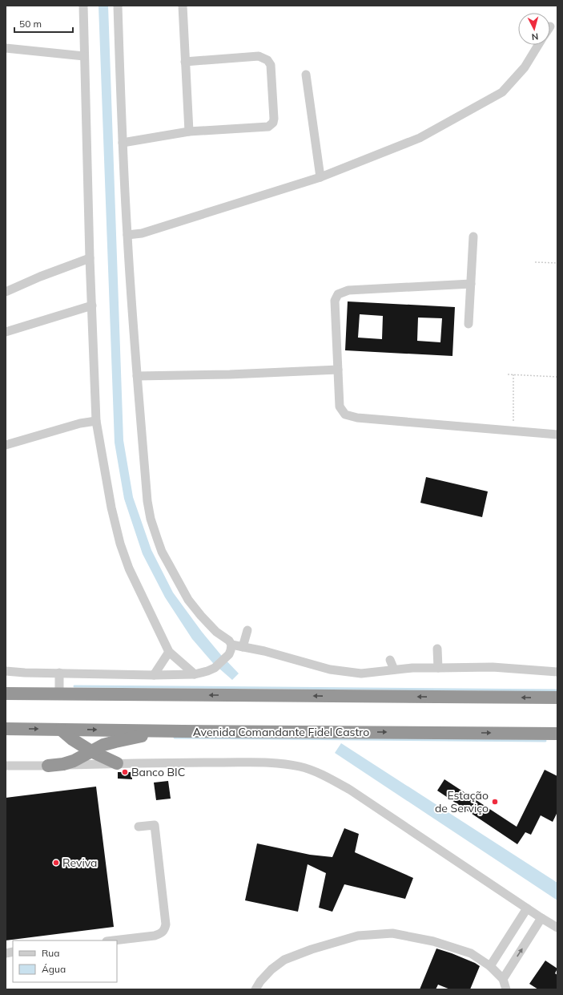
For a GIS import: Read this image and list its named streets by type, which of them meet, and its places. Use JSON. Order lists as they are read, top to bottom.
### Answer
{
  "streets": {
    "highway": ["Avenida Comandante Fidel Castro"]
  },
  "places": ["Banco BIC", "Estação de Serviço", "Reviva"],
  "legend": ["Rua", "Água"],
  "scale_bar": "50 m",
  "north": "bottom"
}
